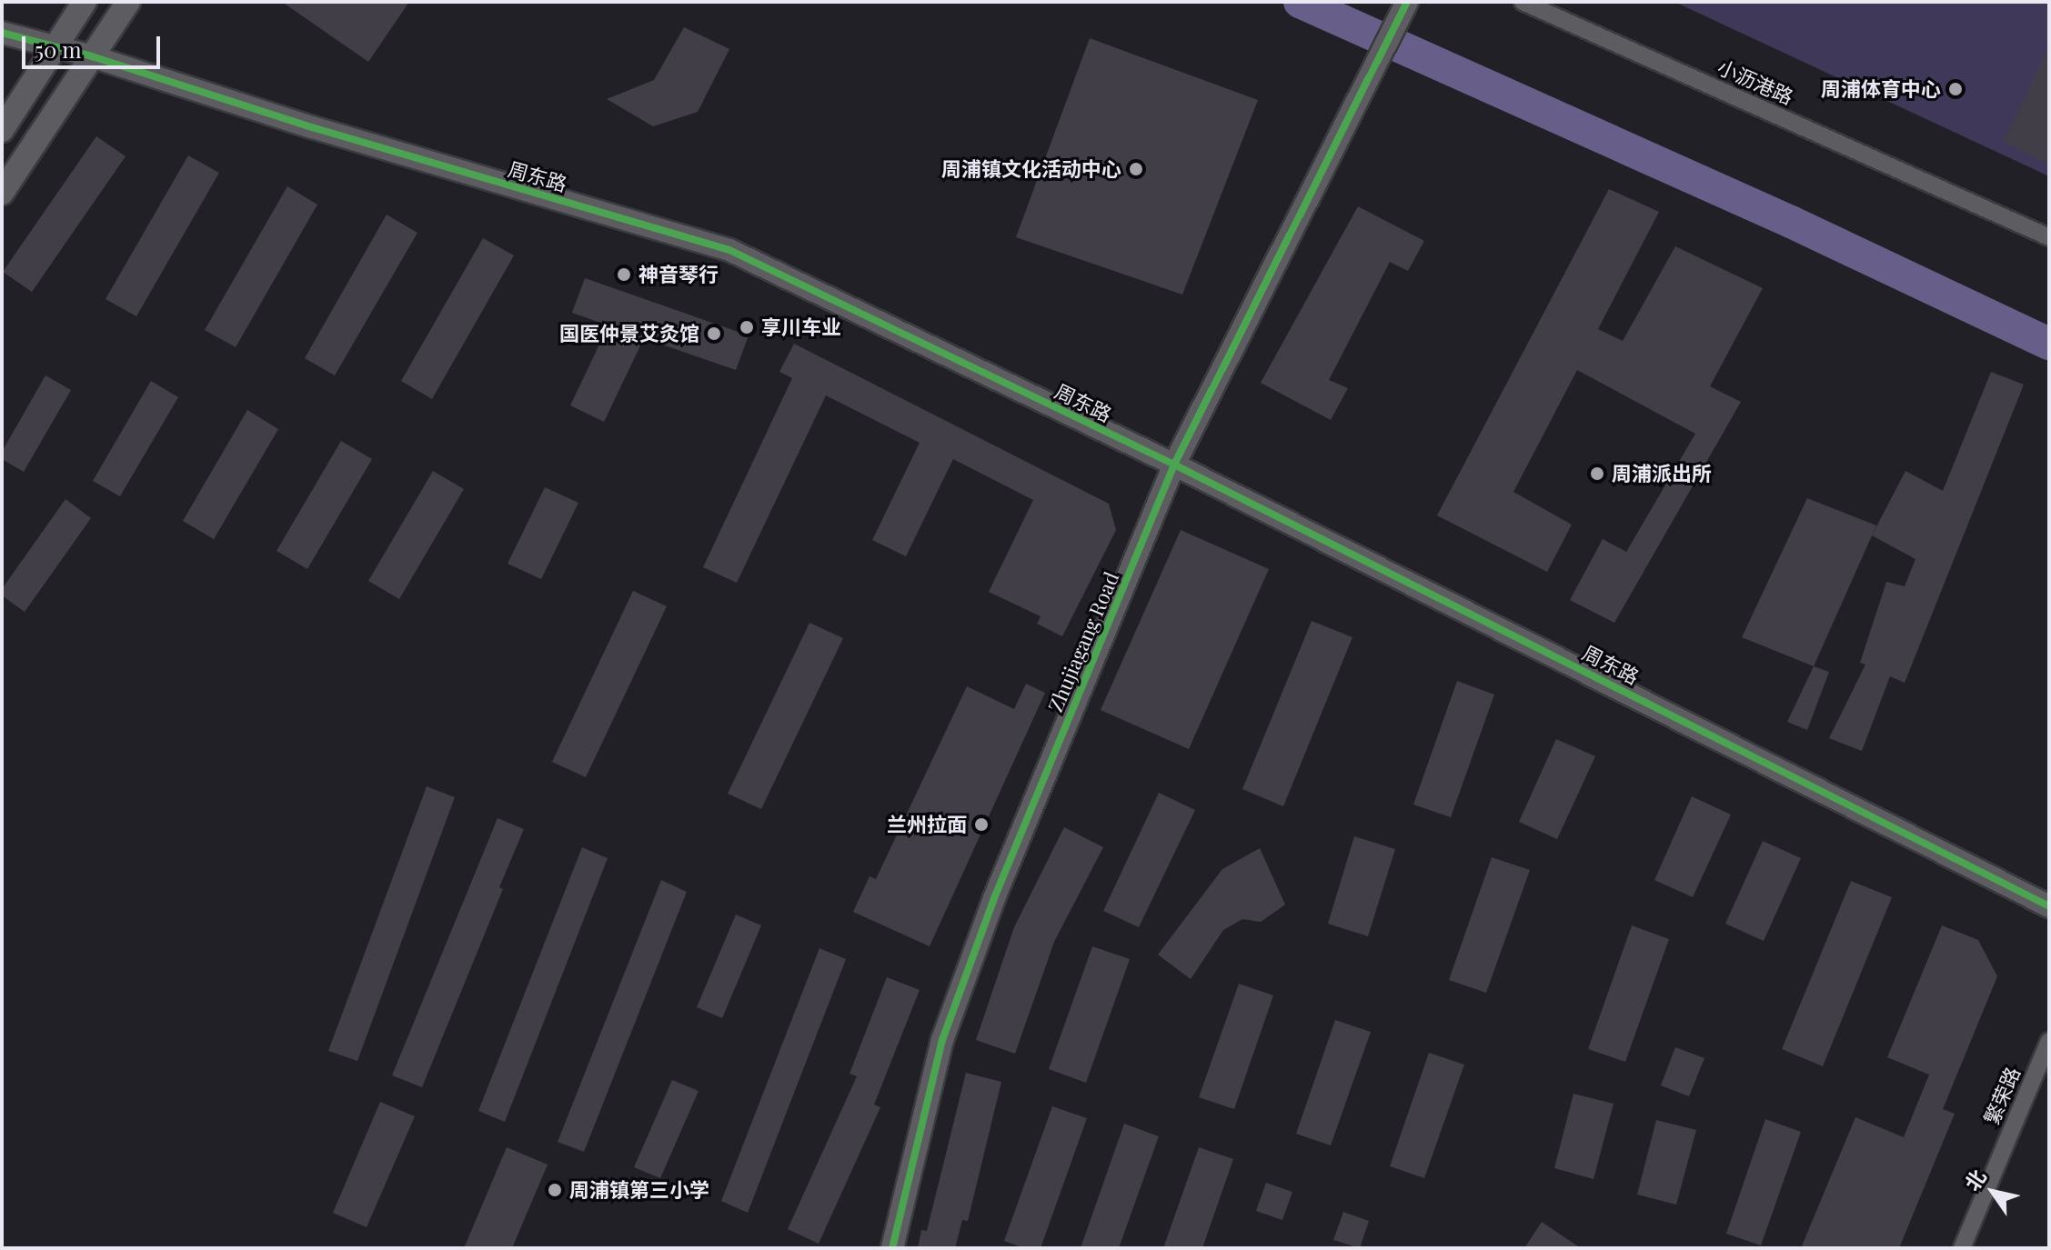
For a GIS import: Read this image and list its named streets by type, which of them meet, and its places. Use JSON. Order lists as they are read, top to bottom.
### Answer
{
  "streets": {
    "street": [
      "小沥港路",
      "周东路",
      "Zhujiagang Road",
      "繁荣路"
    ]
  },
  "crossings": [
    ["周东路", "Zhujiagang Road"]
  ],
  "places": [
    "周浦体育中心",
    "周浦镇文化活动中心",
    "神音琴行",
    "享川车业",
    "国医仲景艾灸馆",
    "周浦派出所",
    "兰州拉面",
    "周浦镇第三小学"
  ],
  "scale_bar": "50 m",
  "north": "top left"
}
